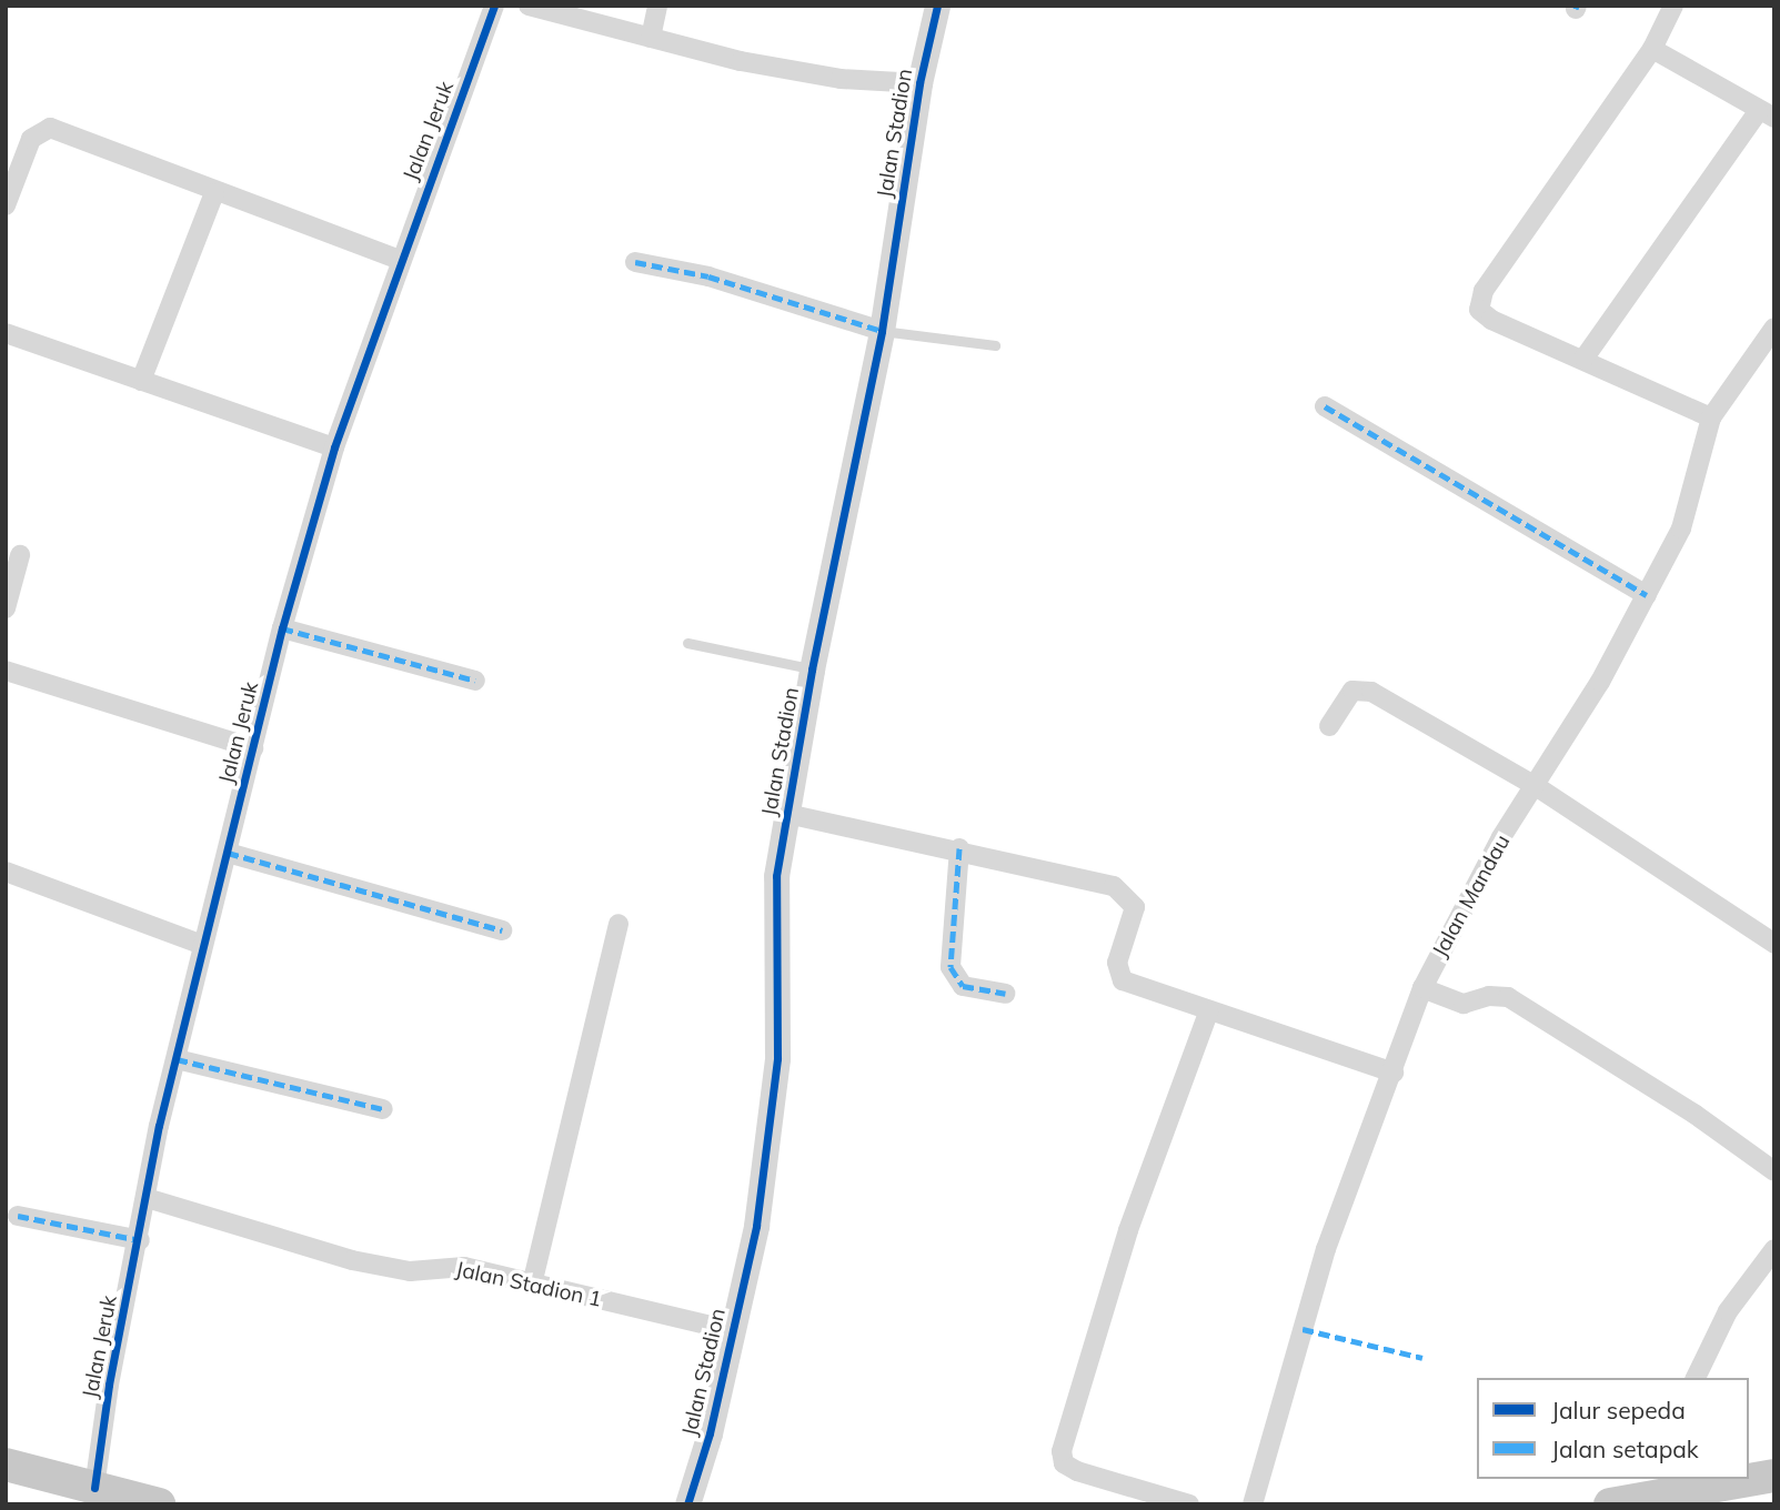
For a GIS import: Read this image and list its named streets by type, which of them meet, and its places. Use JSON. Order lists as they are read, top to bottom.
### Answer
{
  "streets": {
    "street": [
      "Jalan Jeruk",
      "Jalan Stadion",
      "Jalan Mandau",
      "Jalan Stadion 1"
    ]
  },
  "crossings": [
    ["Jalan Jeruk", "Jalan Stadion 1"],
    ["Jalan Stadion", "Jalan Stadion 1"]
  ],
  "legend": ["Jalur sepeda", "Jalan setapak"]
}
